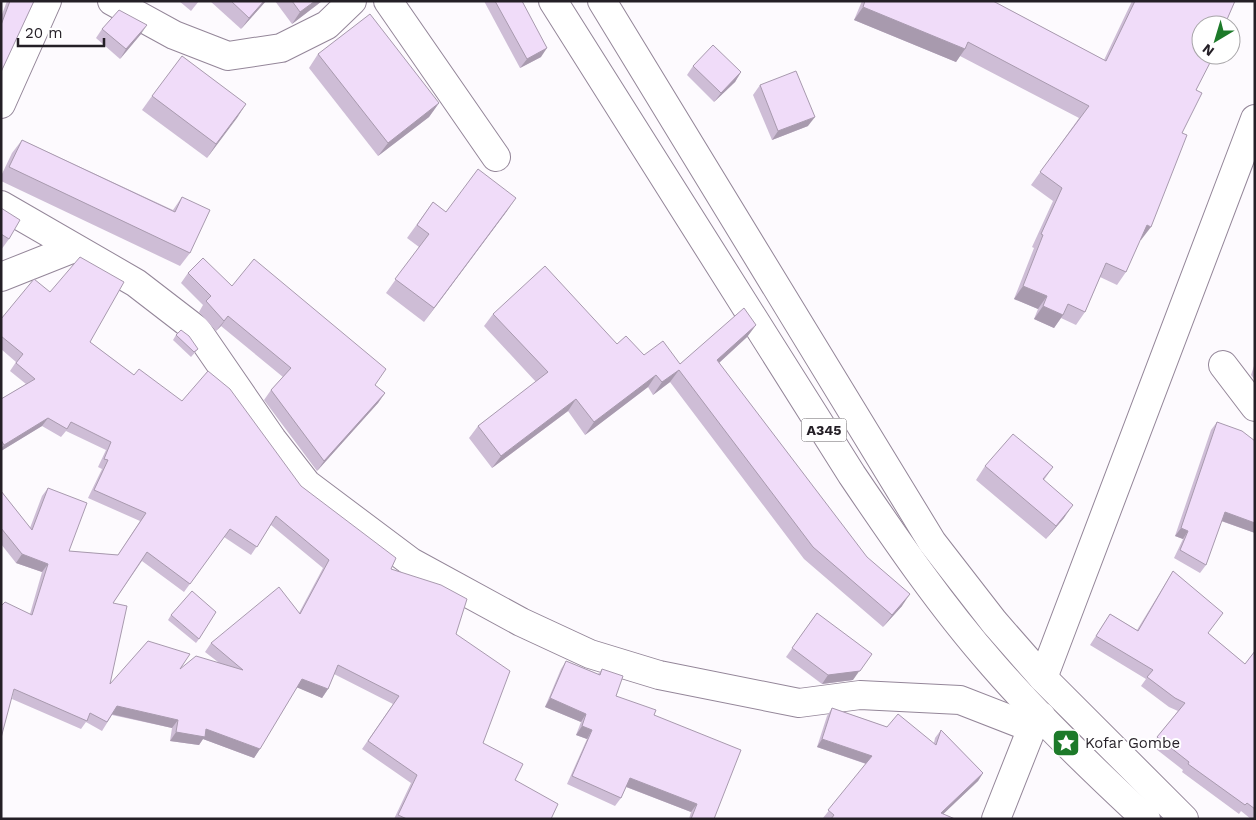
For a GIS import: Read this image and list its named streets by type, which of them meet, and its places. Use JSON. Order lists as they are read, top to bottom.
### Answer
{
  "streets": {
    "main road": ["A345"]
  },
  "places": {
    "place": ["Kofar Gombe"]
  },
  "scale_bar": "20 m",
  "north": "bottom left"
}
